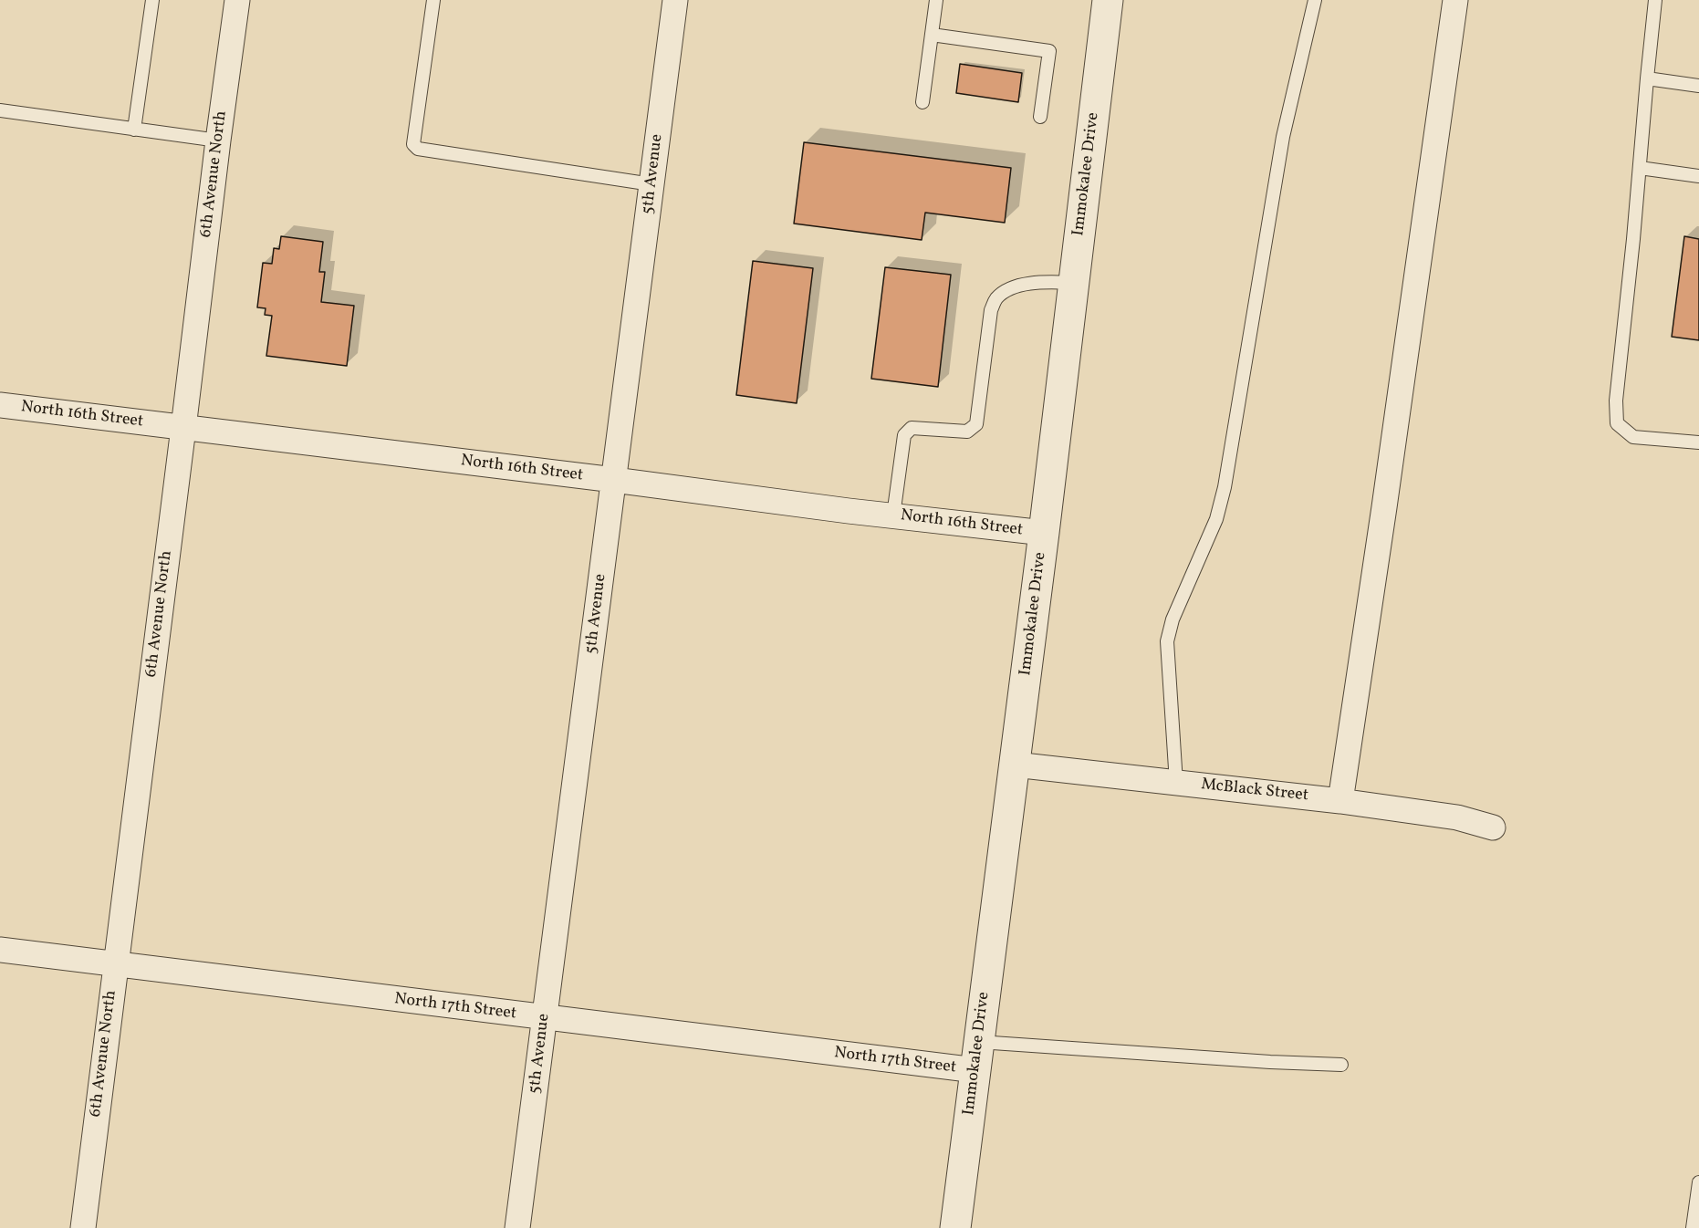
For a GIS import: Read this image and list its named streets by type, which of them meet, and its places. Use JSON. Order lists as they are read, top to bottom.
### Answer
{
  "streets": {
    "street": [
      "6th Avenue North",
      "5th Avenue",
      "Immokalee Drive",
      "North 16th Street",
      "McBlack Street",
      "North 17th Street"
    ]
  },
  "crossings": [
    ["6th Avenue North", "North 16th Street"],
    ["6th Avenue North", "North 17th Street"],
    ["5th Avenue", "North 16th Street"],
    ["5th Avenue", "North 17th Street"],
    ["Immokalee Drive", "North 16th Street"],
    ["Immokalee Drive", "McBlack Street"],
    ["Immokalee Drive", "North 17th Street"]
  ]
}
